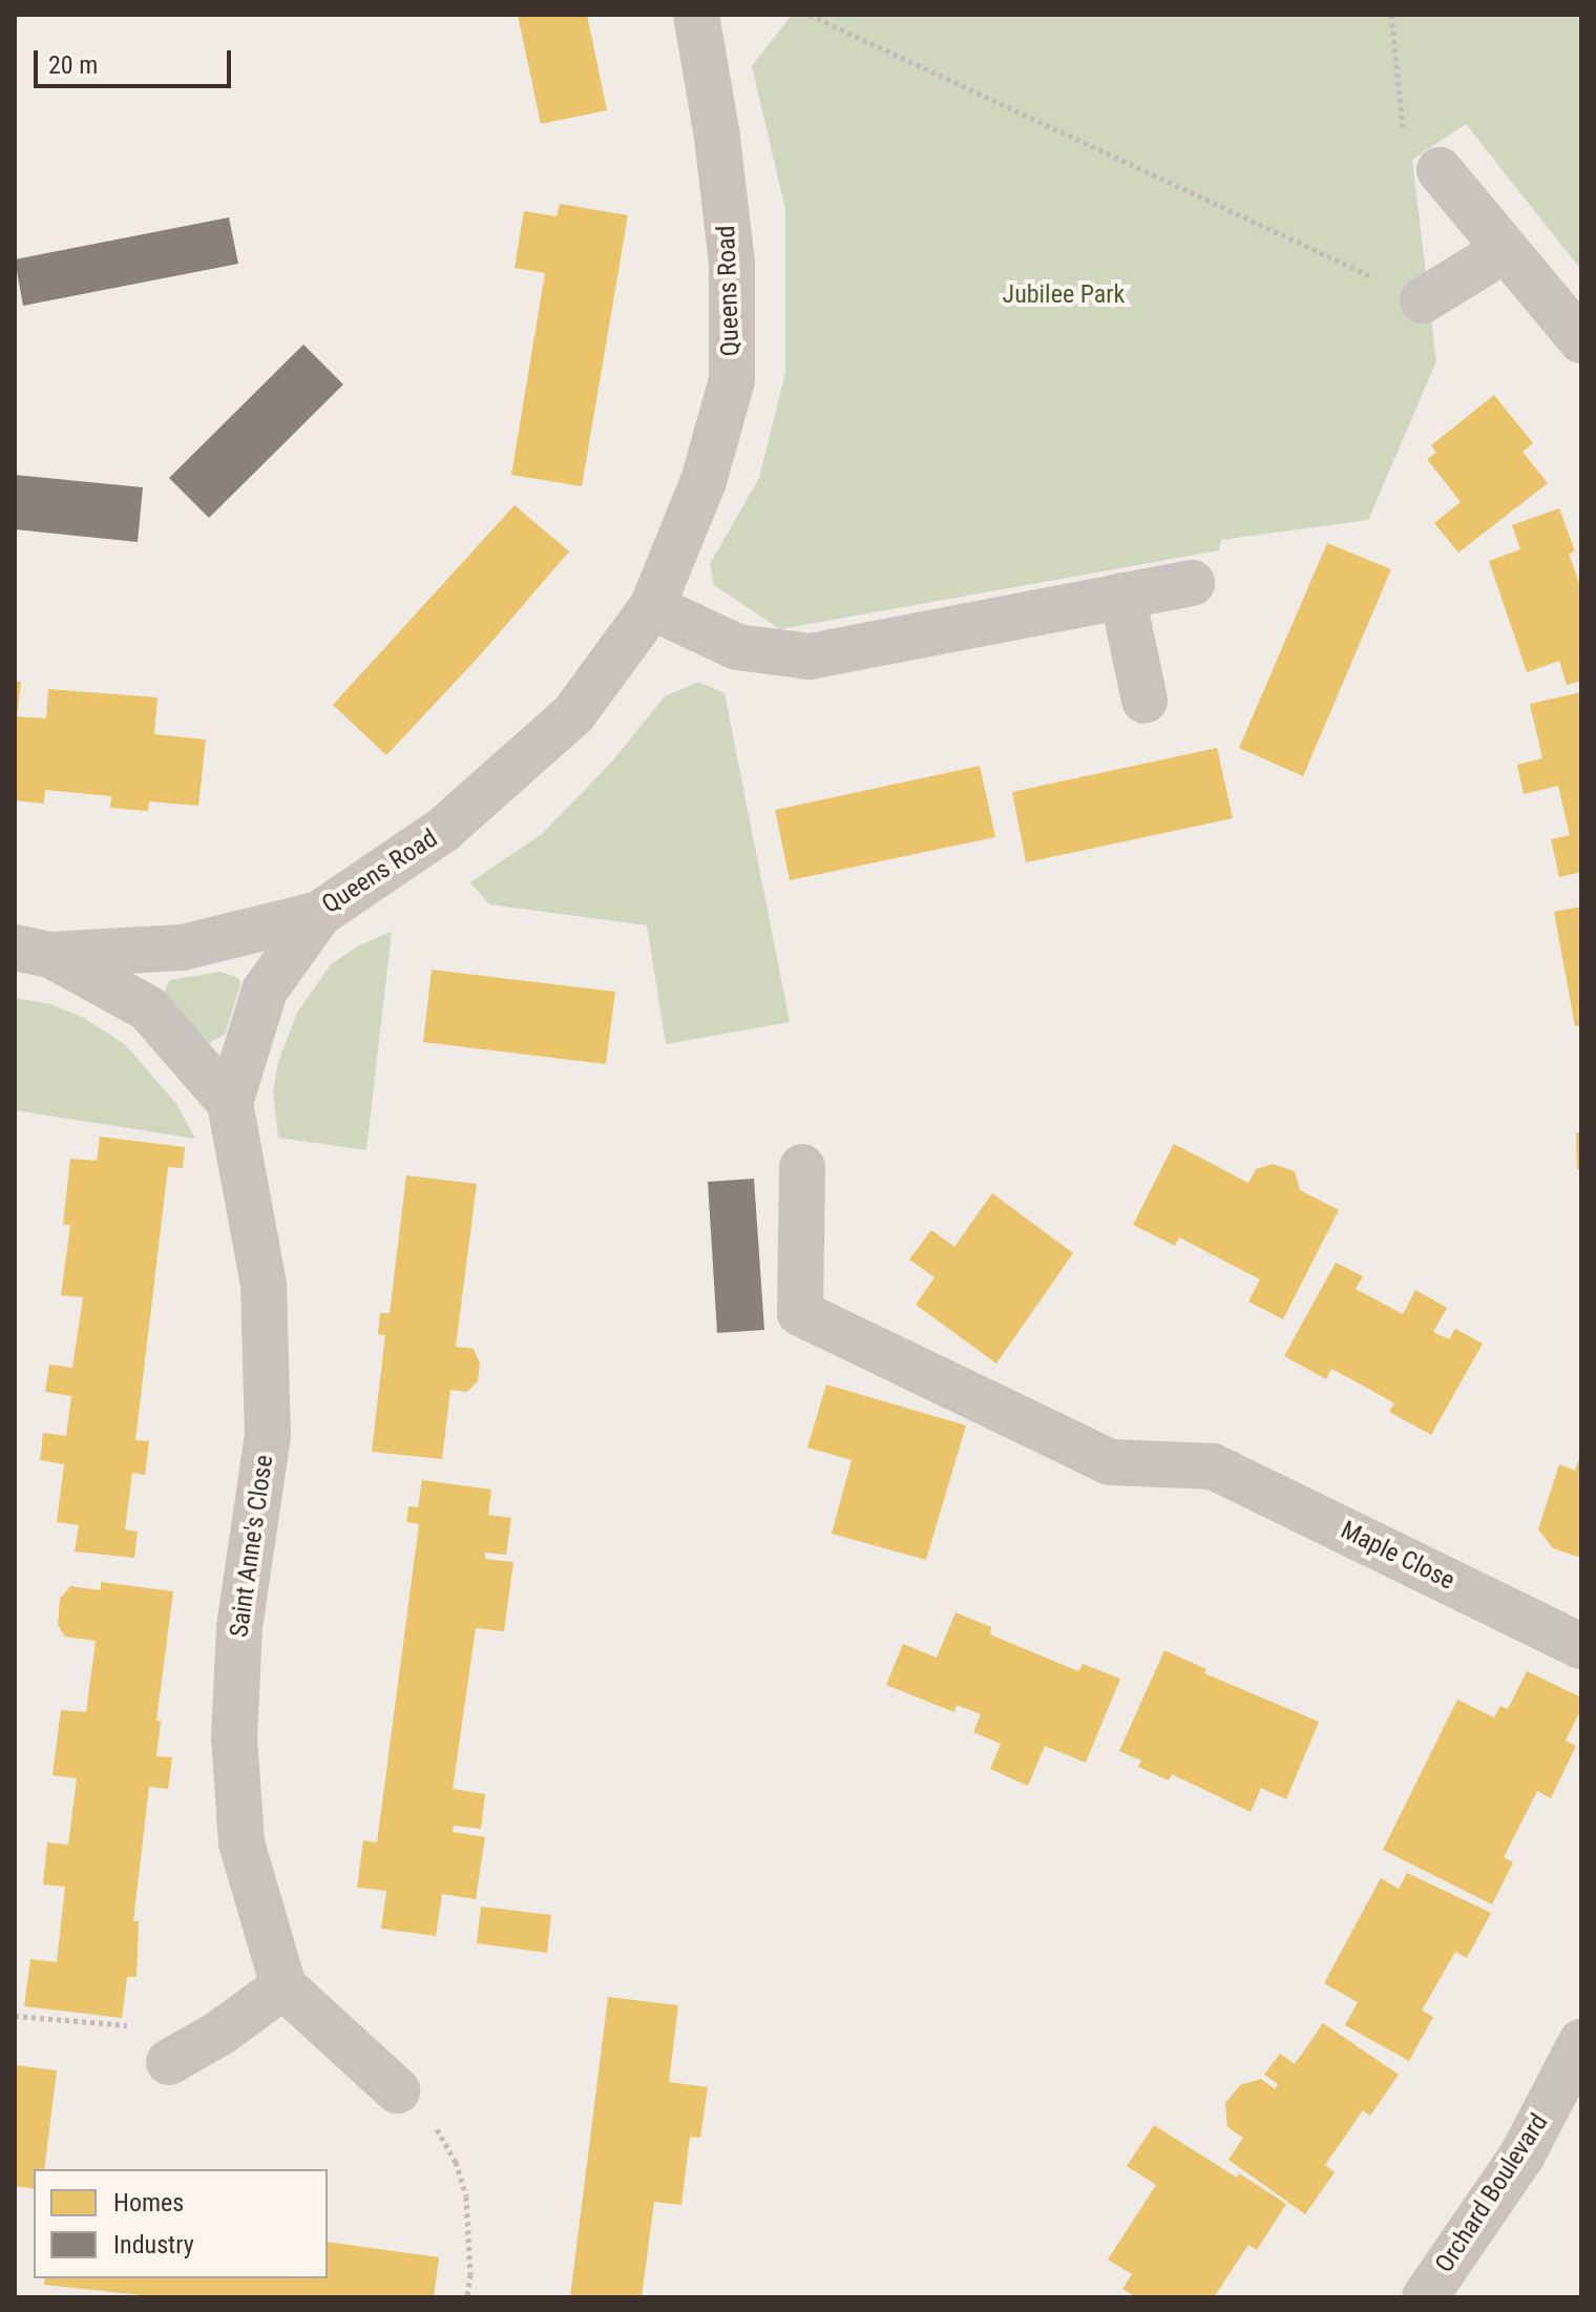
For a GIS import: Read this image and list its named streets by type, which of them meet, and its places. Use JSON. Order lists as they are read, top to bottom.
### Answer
{
  "streets": {
    "street": [
      "Queens Road",
      "Saint Anne's Close",
      "Maple Close",
      "Orchard Boulevard"
    ]
  },
  "crossings": [
    ["Queens Road", "Saint Anne's Close"]
  ],
  "parks": ["Jubilee Park"],
  "legend": ["Homes", "Industry"],
  "scale_bar": "20 m"
}
